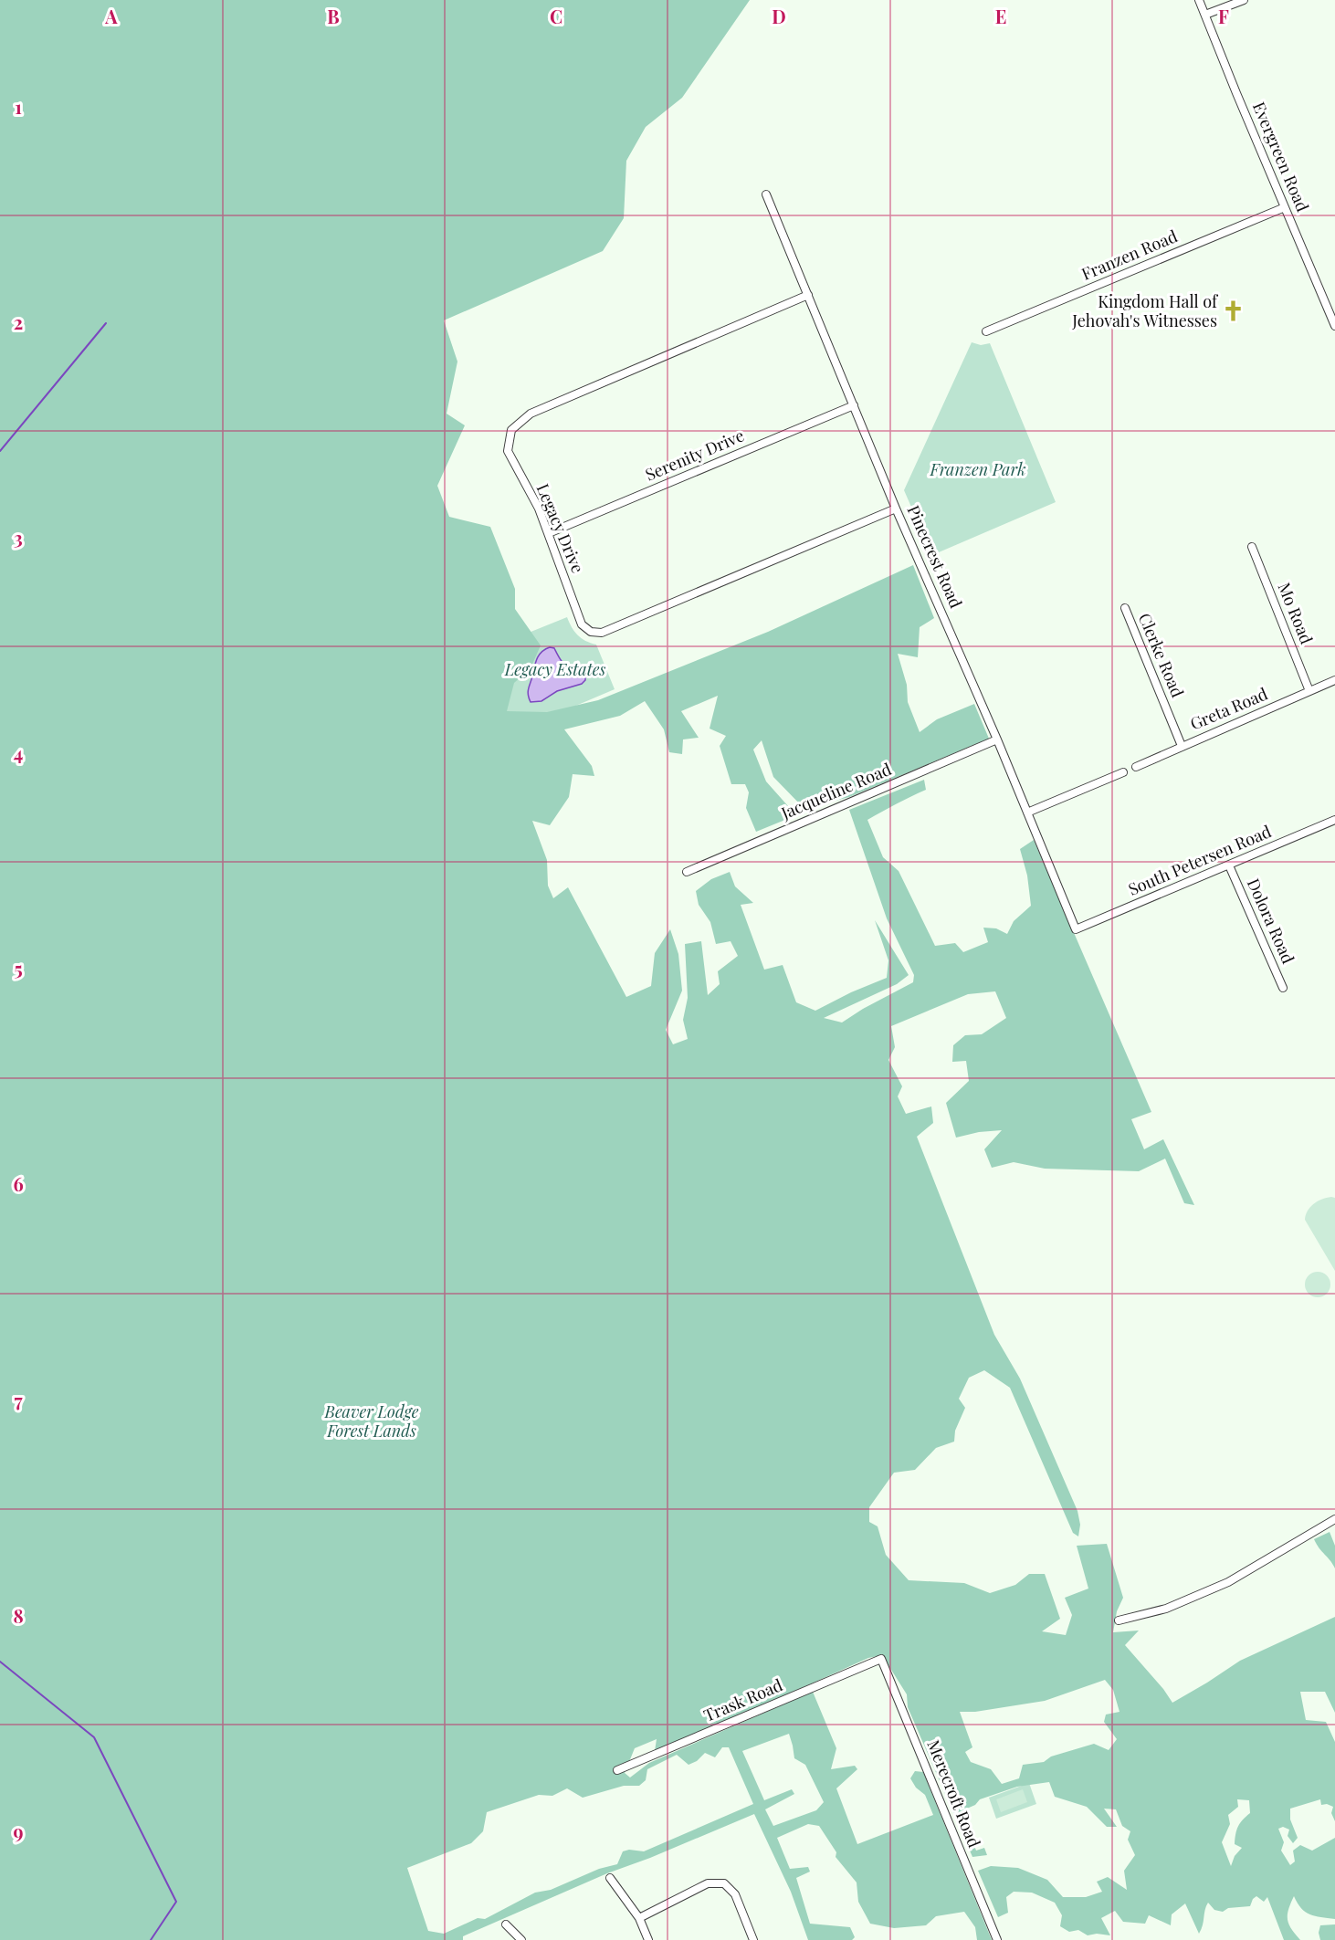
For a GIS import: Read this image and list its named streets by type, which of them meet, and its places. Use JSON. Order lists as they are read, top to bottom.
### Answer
{
  "streets": {
    "street": [
      "Evergreen Road",
      "Franzen Road",
      "Serenity Drive",
      "Legacy Drive",
      "Pinecrest Road",
      "Mo Road",
      "Clerke Road",
      "Greta Road",
      "Jacqueline Road",
      "South Petersen Road",
      "Dolora Road",
      "Trask Road",
      "Merecroft Road"
    ]
  },
  "crossings": [
    ["Evergreen Road", "Franzen Road"],
    ["Serenity Drive", "Legacy Drive"],
    ["Serenity Drive", "Pinecrest Road"],
    ["Legacy Drive", "Pinecrest Road"],
    ["Pinecrest Road", "Jacqueline Road"],
    ["Pinecrest Road", "South Petersen Road"],
    ["Mo Road", "Greta Road"],
    ["Clerke Road", "Greta Road"],
    ["South Petersen Road", "Dolora Road"],
    ["Trask Road", "Merecroft Road"]
  ],
  "parks": ["Franzen Park", "Legacy Estates", "Beaver Lodge Forest Lands"],
  "places": {
    "church": ["Kingdom Hall of Jehovah's Witnesses"]
  },
  "grid": {
    "columns": [
      "A",
      "B",
      "C",
      "D",
      "E",
      "F"
    ],
    "rows": [
      "1",
      "2",
      "3",
      "4",
      "5",
      "6",
      "7",
      "8",
      "9"
    ]
  }
}
